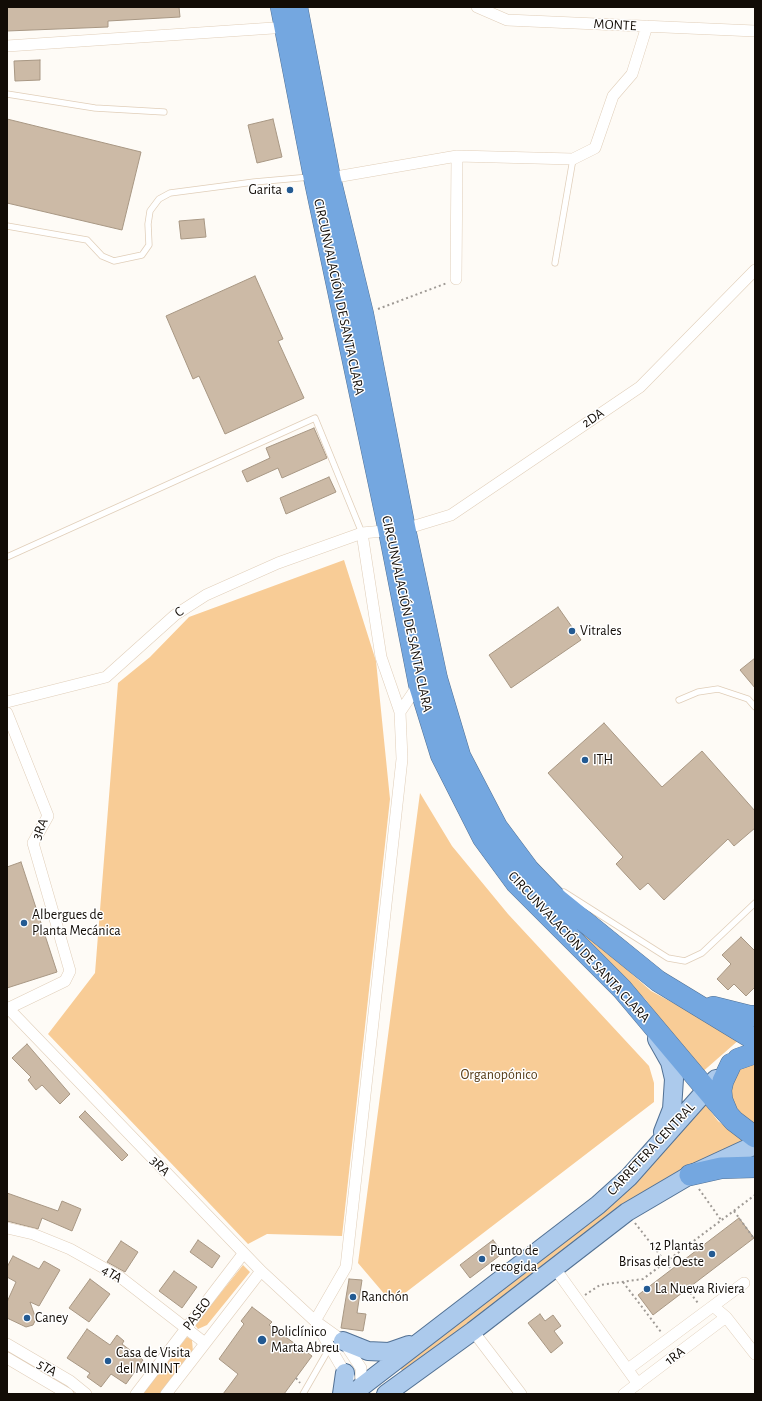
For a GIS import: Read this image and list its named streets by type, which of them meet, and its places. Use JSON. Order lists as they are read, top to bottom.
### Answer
{
  "streets": {
    "highway": ["CIRCUNVALACIÓN DE SANTA CLARA"],
    "main road": ["CARRETERA CENTRAL"],
    "street": [
      "MONTE",
      "2DA",
      "C",
      "3RA",
      "4TA",
      "PASEO",
      "1RA",
      "5TA"
    ]
  },
  "crossings": [
    ["CIRCUNVALACIÓN DE SANTA CLARA", "2DA"],
    ["CIRCUNVALACIÓN DE SANTA CLARA", "CARRETERA CENTRAL"],
    ["2DA", "C"],
    ["3RA", "CARRETERA CENTRAL"],
    ["3RA", "PASEO"],
    ["4TA", "PASEO"]
  ],
  "parks": ["Organopónico"],
  "places": [
    "Garita",
    "Vitrales",
    "ITH",
    "Albergues de Planta Mecánica",
    "12 Plantas Brisas del Oeste",
    "Punto de recogida",
    "La Nueva Riviera",
    "Ranchón",
    "Caney",
    "Policlínico Marta Abreu",
    "Casa de Visita del MININT"
  ]
}
